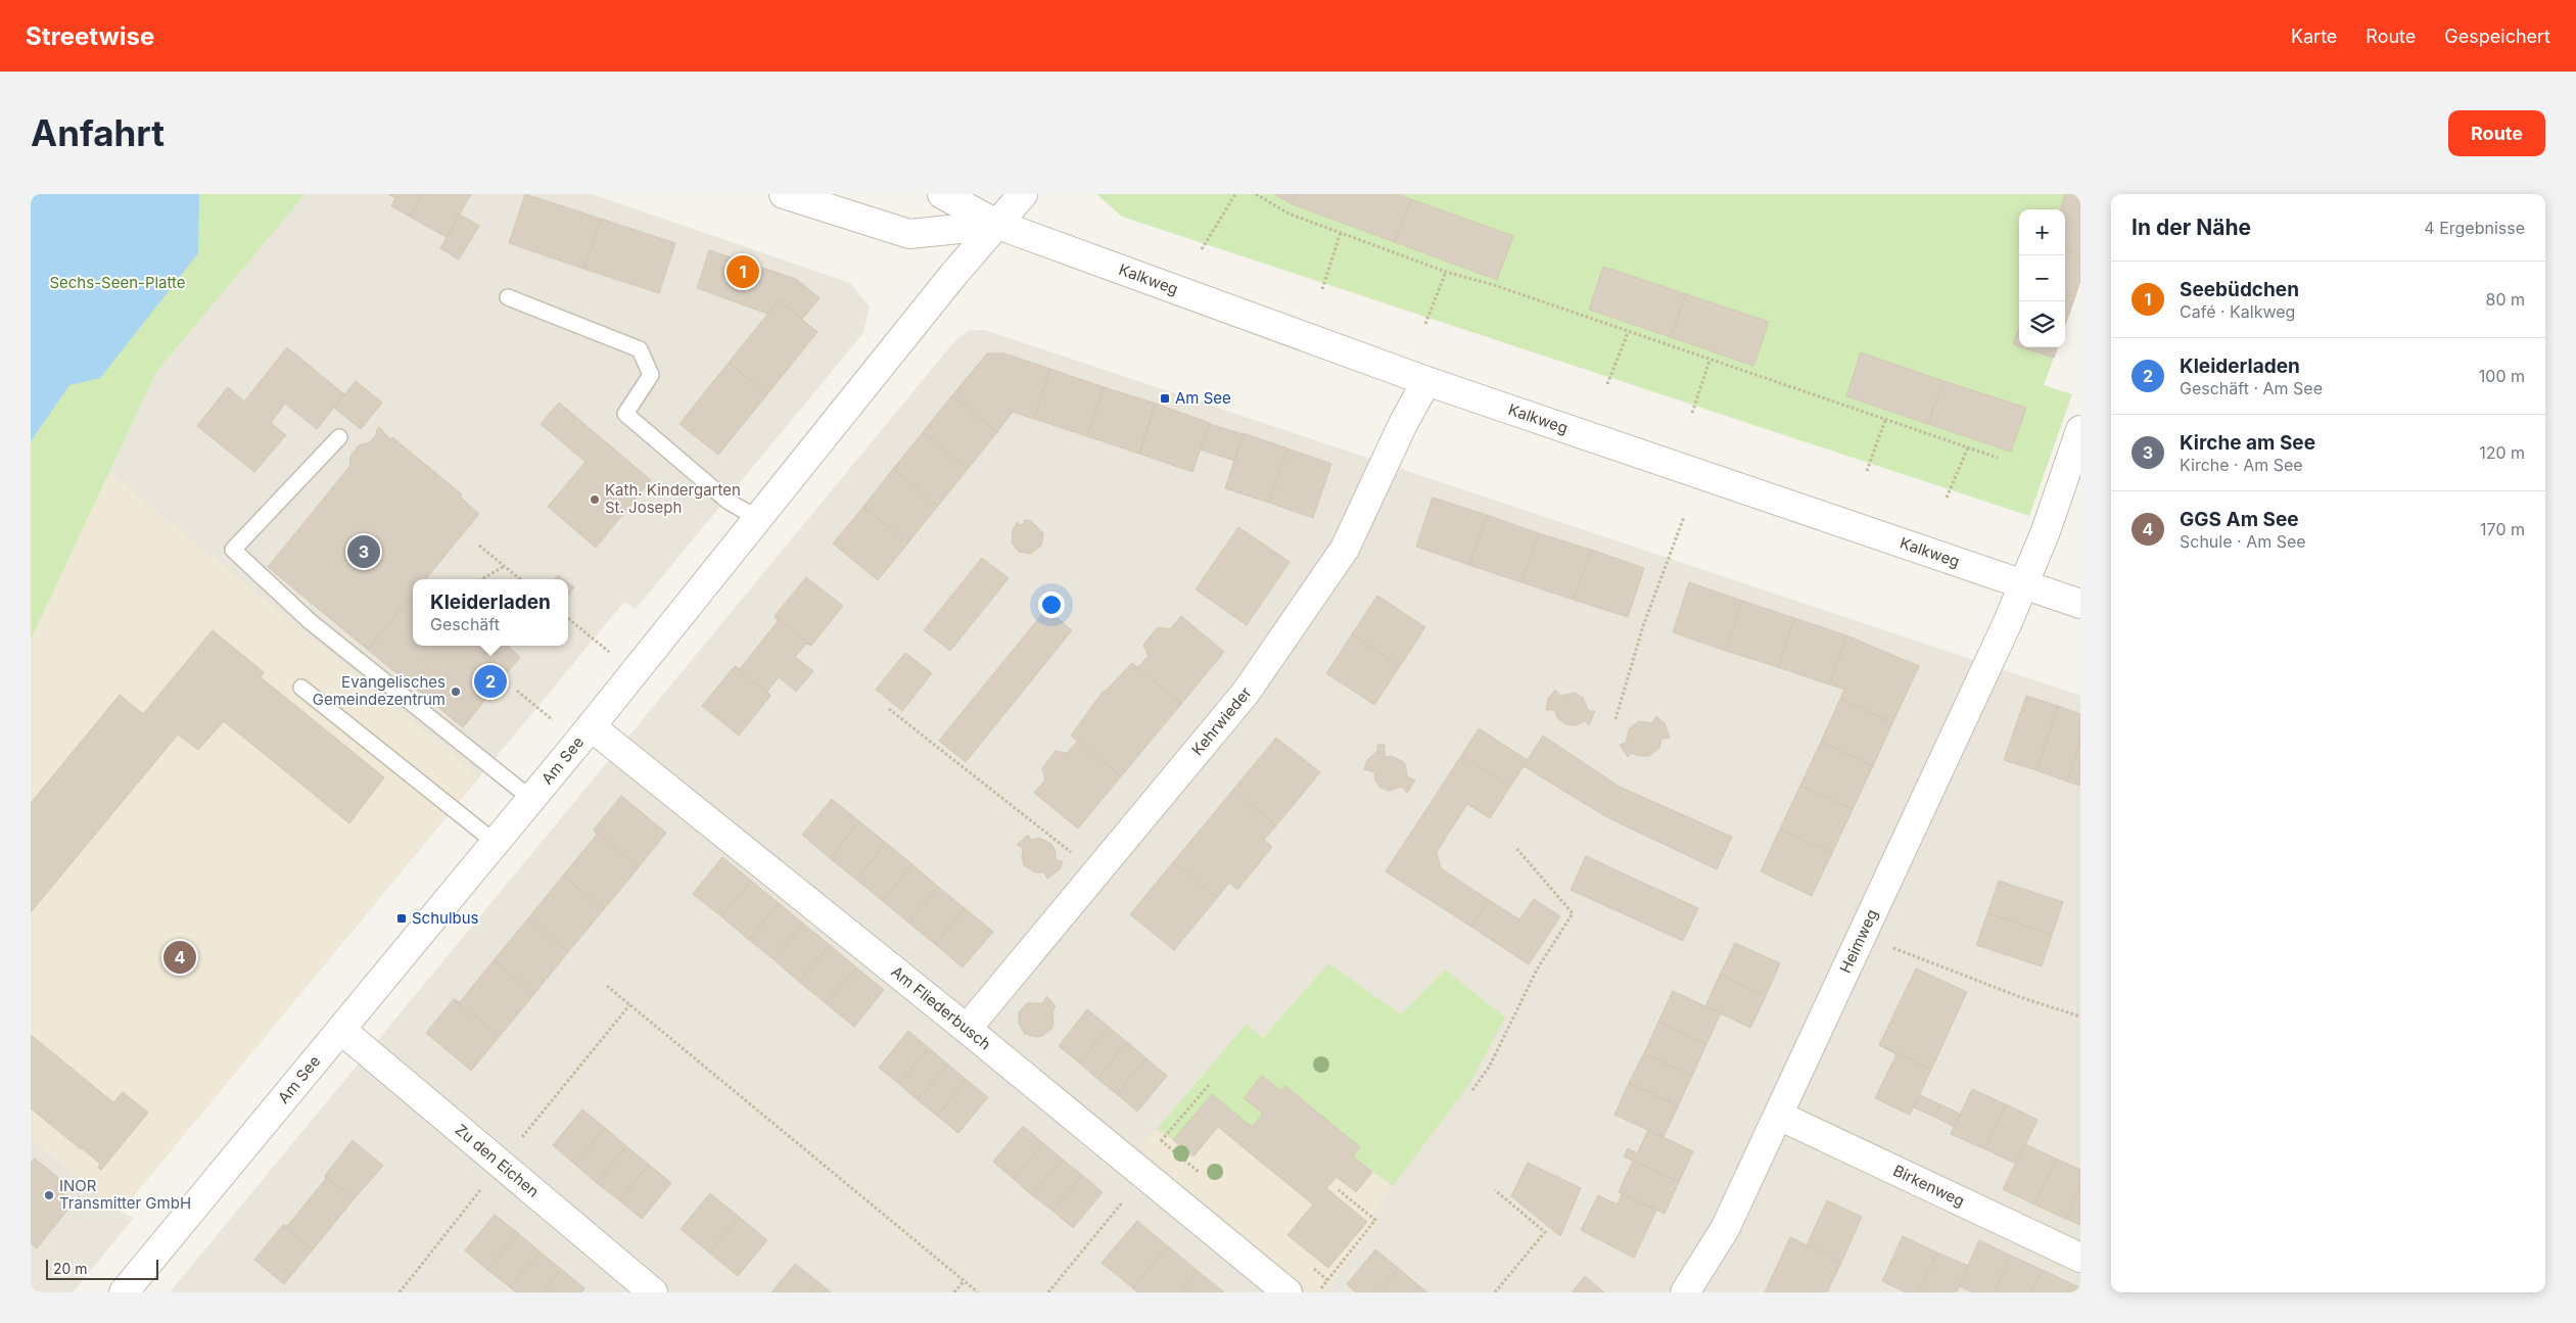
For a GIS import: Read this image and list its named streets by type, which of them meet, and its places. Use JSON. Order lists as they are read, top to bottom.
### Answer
{
  "streets": {
    "street": [
      "Kalkweg",
      "Kehrwieder",
      "Am See",
      "Heimweg",
      "Am Fliederbusch",
      "Zu den Eichen",
      "Birkenweg"
    ]
  },
  "crossings": [
    ["Kalkweg", "Kehrwieder"],
    ["Kalkweg", "Am See"],
    ["Kalkweg", "Heimweg"],
    ["Kehrwieder", "Am Fliederbusch"],
    ["Am See", "Am Fliederbusch"],
    ["Am See", "Zu den Eichen"],
    ["Heimweg", "Birkenweg"]
  ],
  "parks": ["Sechs-Seen-Platte"],
  "places": {
    "transit": ["Am See", "Schulbus"],
    "other": ["Kath. Kindergarten St. Joseph", "Evangelisches Gemeindezentrum", "INOR Transmitter GmbH"]
  },
  "scale_bar": "20 m",
  "page": {
    "header": "Streetwise",
    "nav": ["Karte", "Route", "Gespeichert"],
    "buttons": "Route",
    "title": "Anfahrt",
    "heading": ["In der Nähe", "4 Ergebnisse"],
    "map_buttons": ["+", "−"],
    "pins": [
      "1",
      "3",
      "2",
      "4"
    ],
    "list": [
      {
        "mark": "1",
        "name": "Seebüdchen",
        "note": "Café · Kalkweg",
        "value": "80 m"
      },
      {
        "mark": "2",
        "name": "Kleiderladen",
        "note": "Geschäft · Am See",
        "value": "100 m"
      },
      {
        "mark": "3",
        "name": "Kirche am See",
        "note": "Kirche · Am See",
        "value": "120 m"
      },
      {
        "mark": "4",
        "name": "GGS Am See",
        "note": "Schule · Am See",
        "value": "170 m"
      }
    ],
    "popup": ["Kleiderladen", "Geschäft"],
    "scale": "20 m"
  }
}
